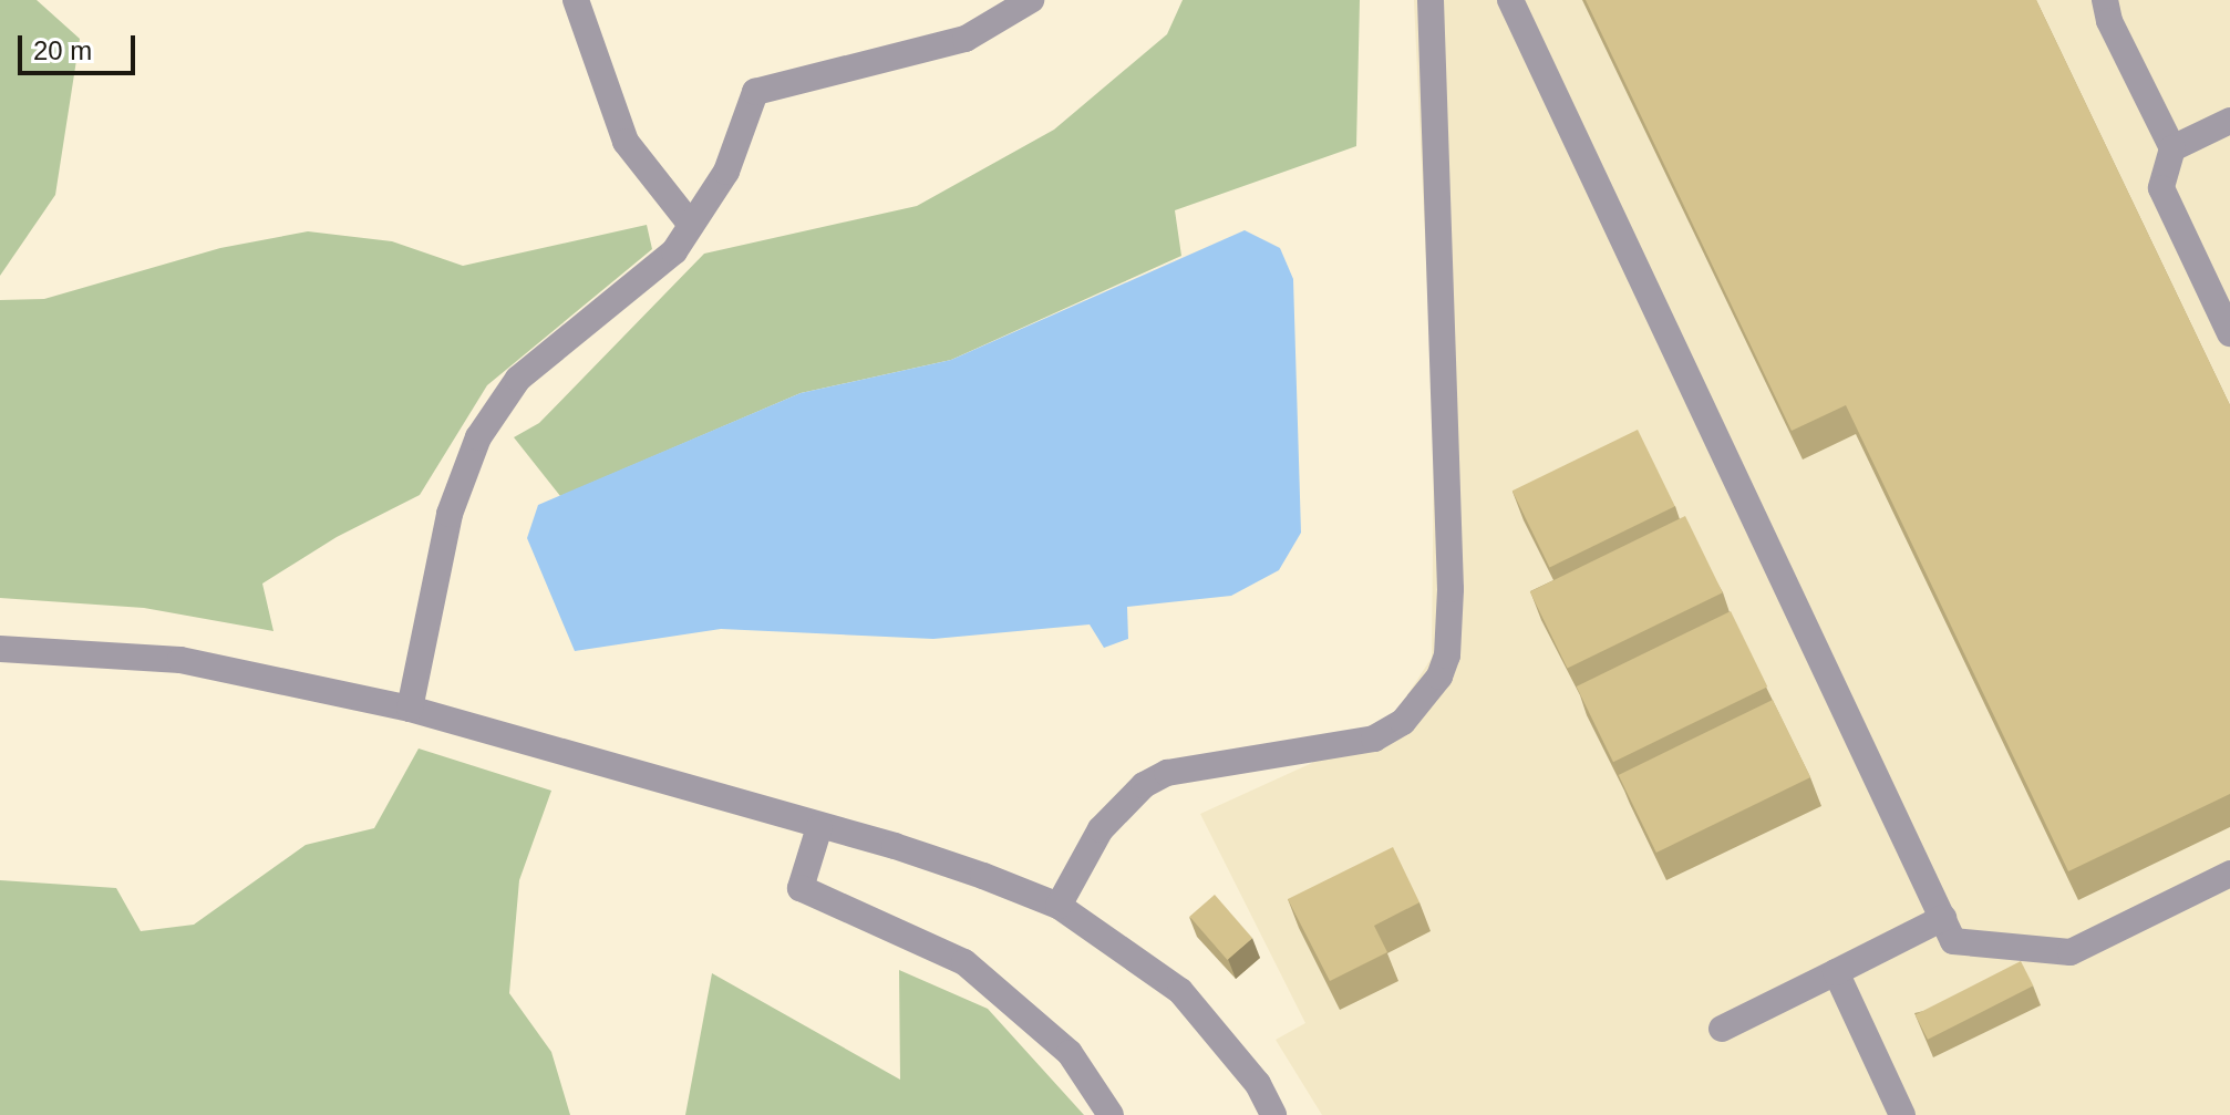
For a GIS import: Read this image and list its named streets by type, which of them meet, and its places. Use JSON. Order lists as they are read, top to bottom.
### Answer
{
  "scale_bar": "20 m"
}
